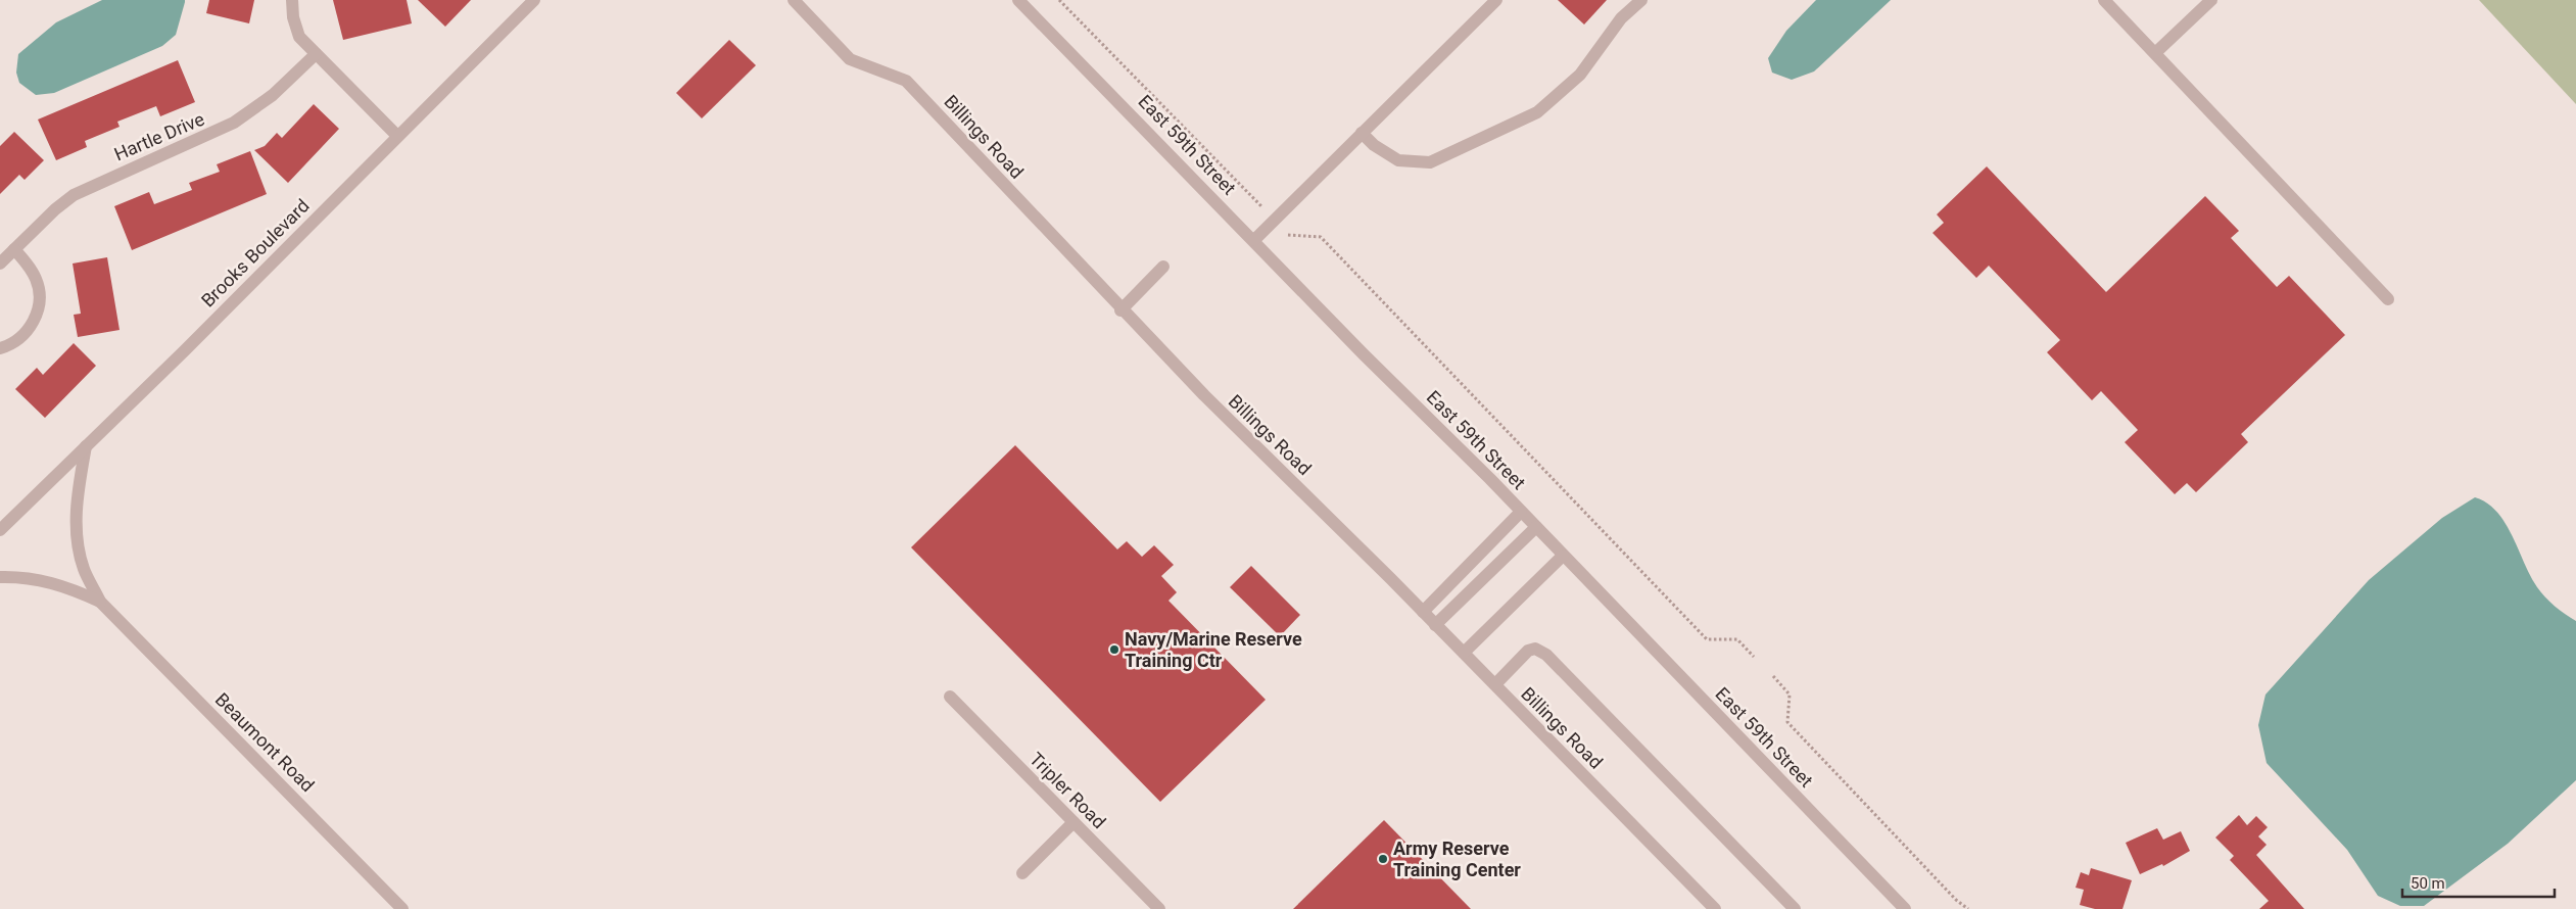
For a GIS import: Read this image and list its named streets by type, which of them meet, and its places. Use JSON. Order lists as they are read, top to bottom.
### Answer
{
  "streets": {
    "street": [
      "Hartle Drive",
      "Billings Road",
      "East 59th Street",
      "Brooks Boulevard",
      "Beaumont Road",
      "Tripler Road"
    ]
  },
  "crossings": [
    ["Brooks Boulevard", "Beaumont Road"]
  ],
  "places": ["Navy/Marine Reserve Training Ctr", "Army Reserve Training Center"],
  "scale_bar": "50 m"
}
